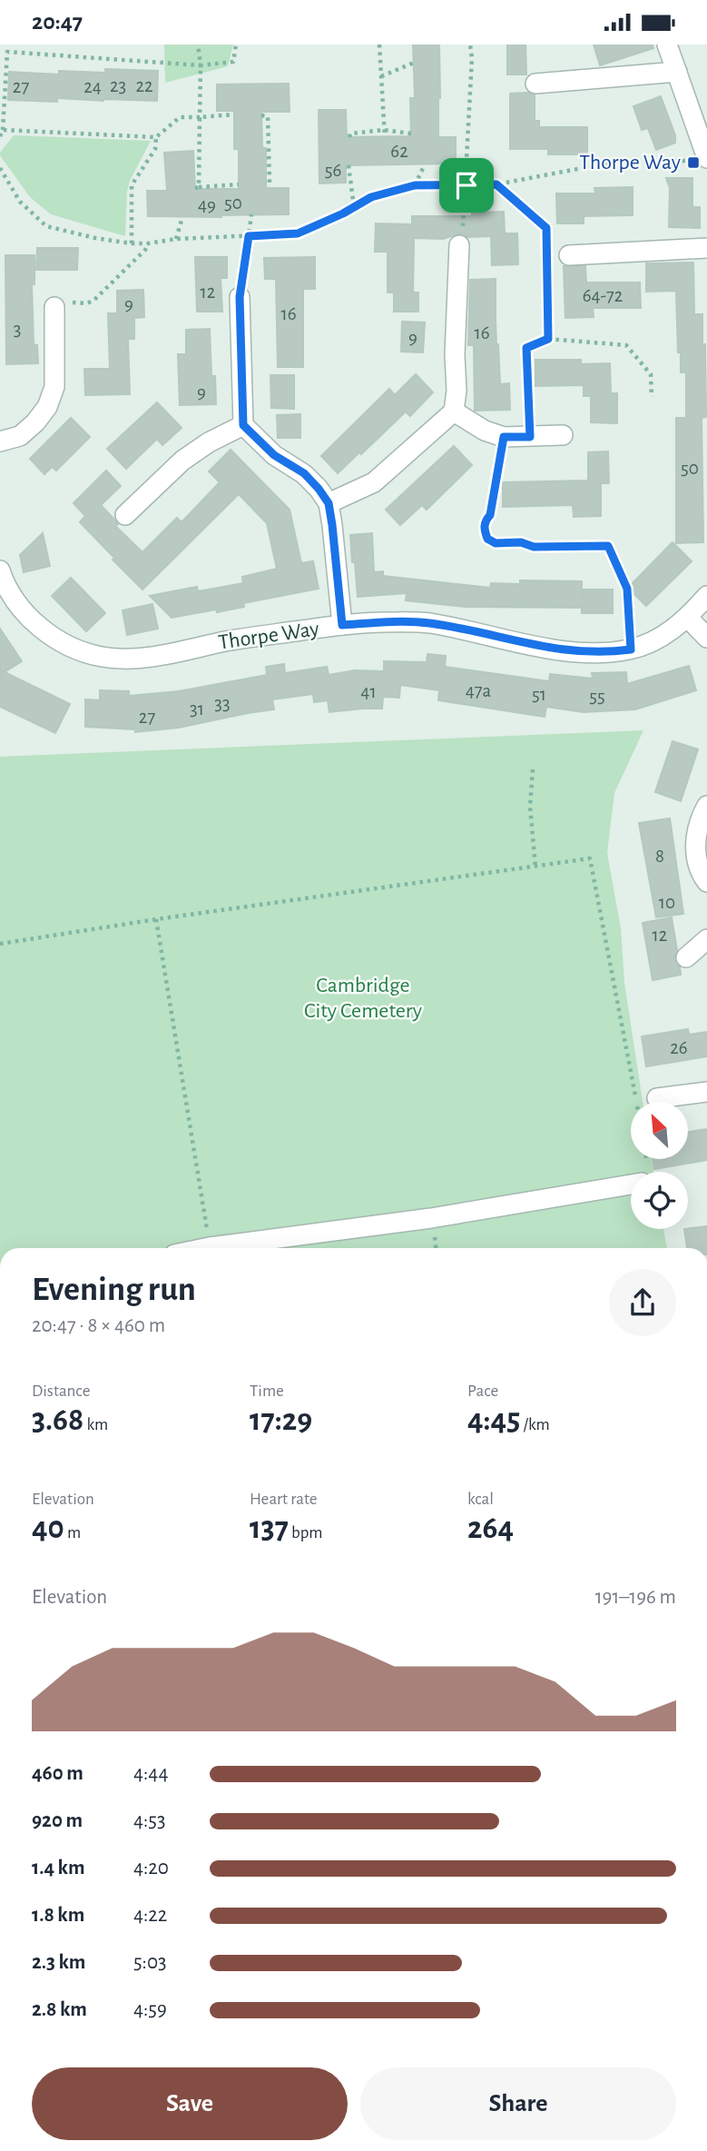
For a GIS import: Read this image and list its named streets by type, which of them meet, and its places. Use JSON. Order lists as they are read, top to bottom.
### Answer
{
  "streets": {
    "street": ["Thorpe Way"]
  },
  "parks": ["Cambridge City Cemetery"],
  "places": {
    "transit": ["Thorpe Way"]
  },
  "house_numbers": [
    "23",
    "22",
    "27",
    "24",
    "62",
    "56",
    "50",
    "49",
    "12",
    "64-72",
    "9",
    "16",
    "3",
    "16",
    "9",
    "9",
    "50",
    "47a",
    "41",
    "51",
    "55",
    "33",
    "31",
    "27",
    "8",
    "10",
    "12",
    "26"
  ],
  "north": "top left",
  "page": {
    "status": "20:47",
    "heading": ["Evening run", "20:47 · 8 × 460 m"],
    "stats": [
      ["Distance", "3.68 km"],
      ["Time", "17:29"],
      ["Pace", "4:45 /km"],
      ["Elevation", "40 m"],
      ["Heart rate", "137 bpm"],
      ["kcal", "264"]
    ],
    "chart": ["Elevation", "191–196 m"],
    "list": [
      {
        "name": "460 m",
        "note": "4:44"
      },
      {
        "name": "920 m",
        "note": "4:53"
      },
      {
        "name": "1.4 km",
        "note": "4:20"
      },
      {
        "name": "1.8 km",
        "note": "4:22"
      },
      {
        "name": "2.3 km",
        "note": "5:03"
      },
      {
        "name": "2.8 km",
        "note": "4:59"
      }
    ],
    "buttons": ["Save", "Share"]
  }
}
